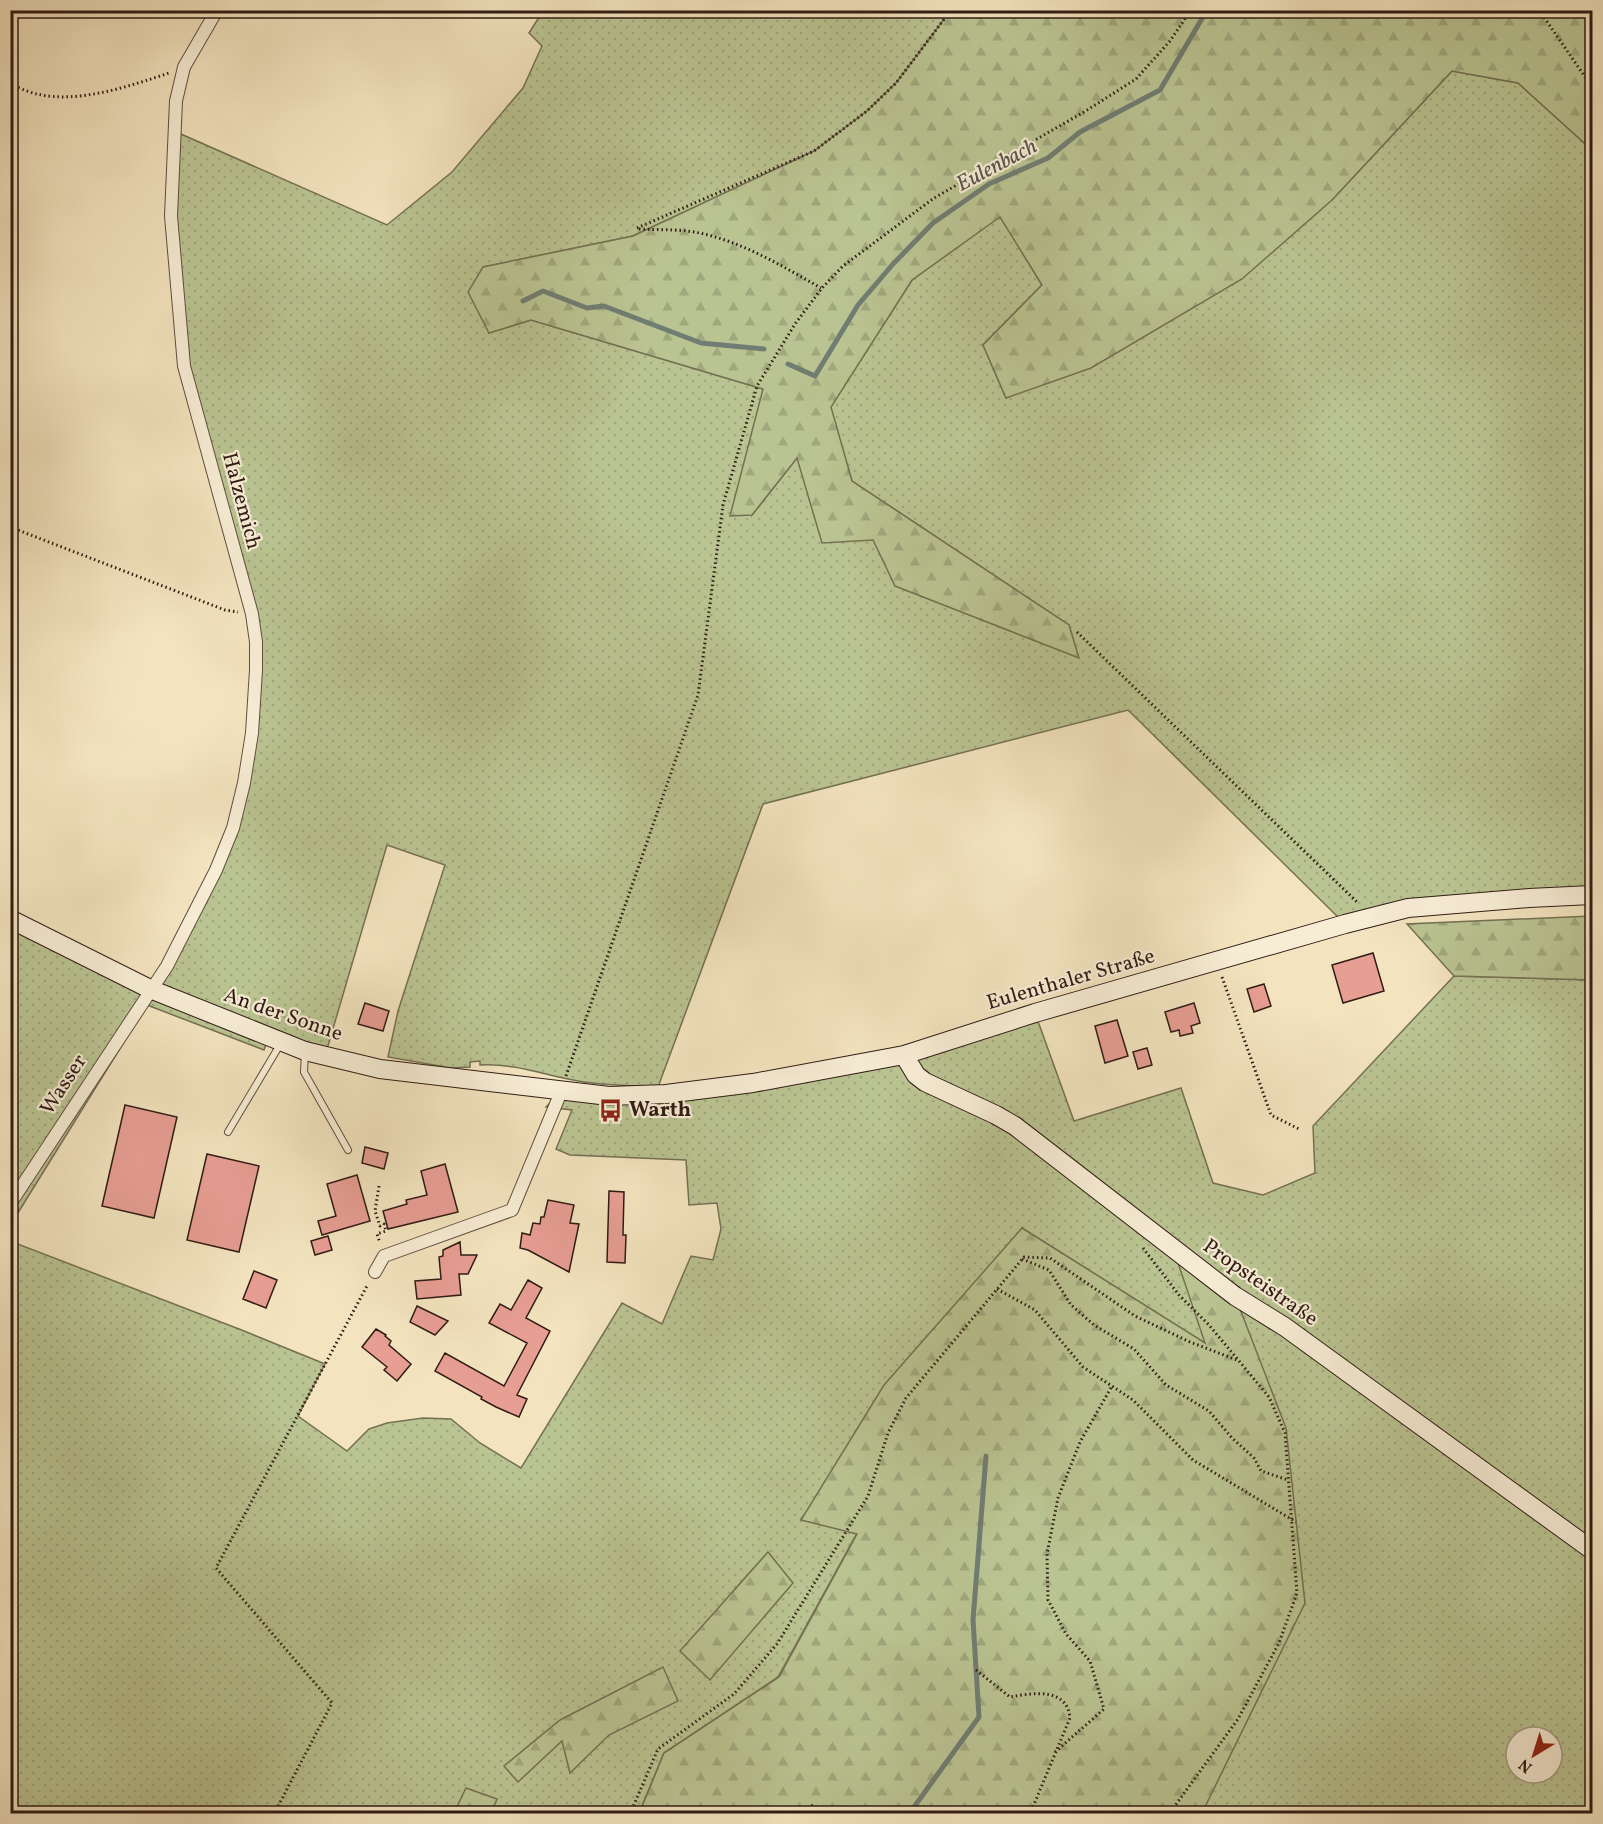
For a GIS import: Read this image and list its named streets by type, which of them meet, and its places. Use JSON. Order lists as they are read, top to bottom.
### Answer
{
  "streets": {
    "street": [
      "Halzemich",
      "Eulenthaler Straße",
      "An der Sonne",
      "Wasser",
      "Propsteistraße"
    ]
  },
  "crossings": [
    ["Halzemich", "An der Sonne"],
    ["Halzemich", "Wasser"],
    ["Eulenthaler Straße", "An der Sonne"],
    ["Eulenthaler Straße", "Propsteistraße"],
    ["An der Sonne", "Wasser"]
  ],
  "water": ["Eulenbach"],
  "places": {
    "bus stop": ["Warth"]
  },
  "north": "bottom left"
}
